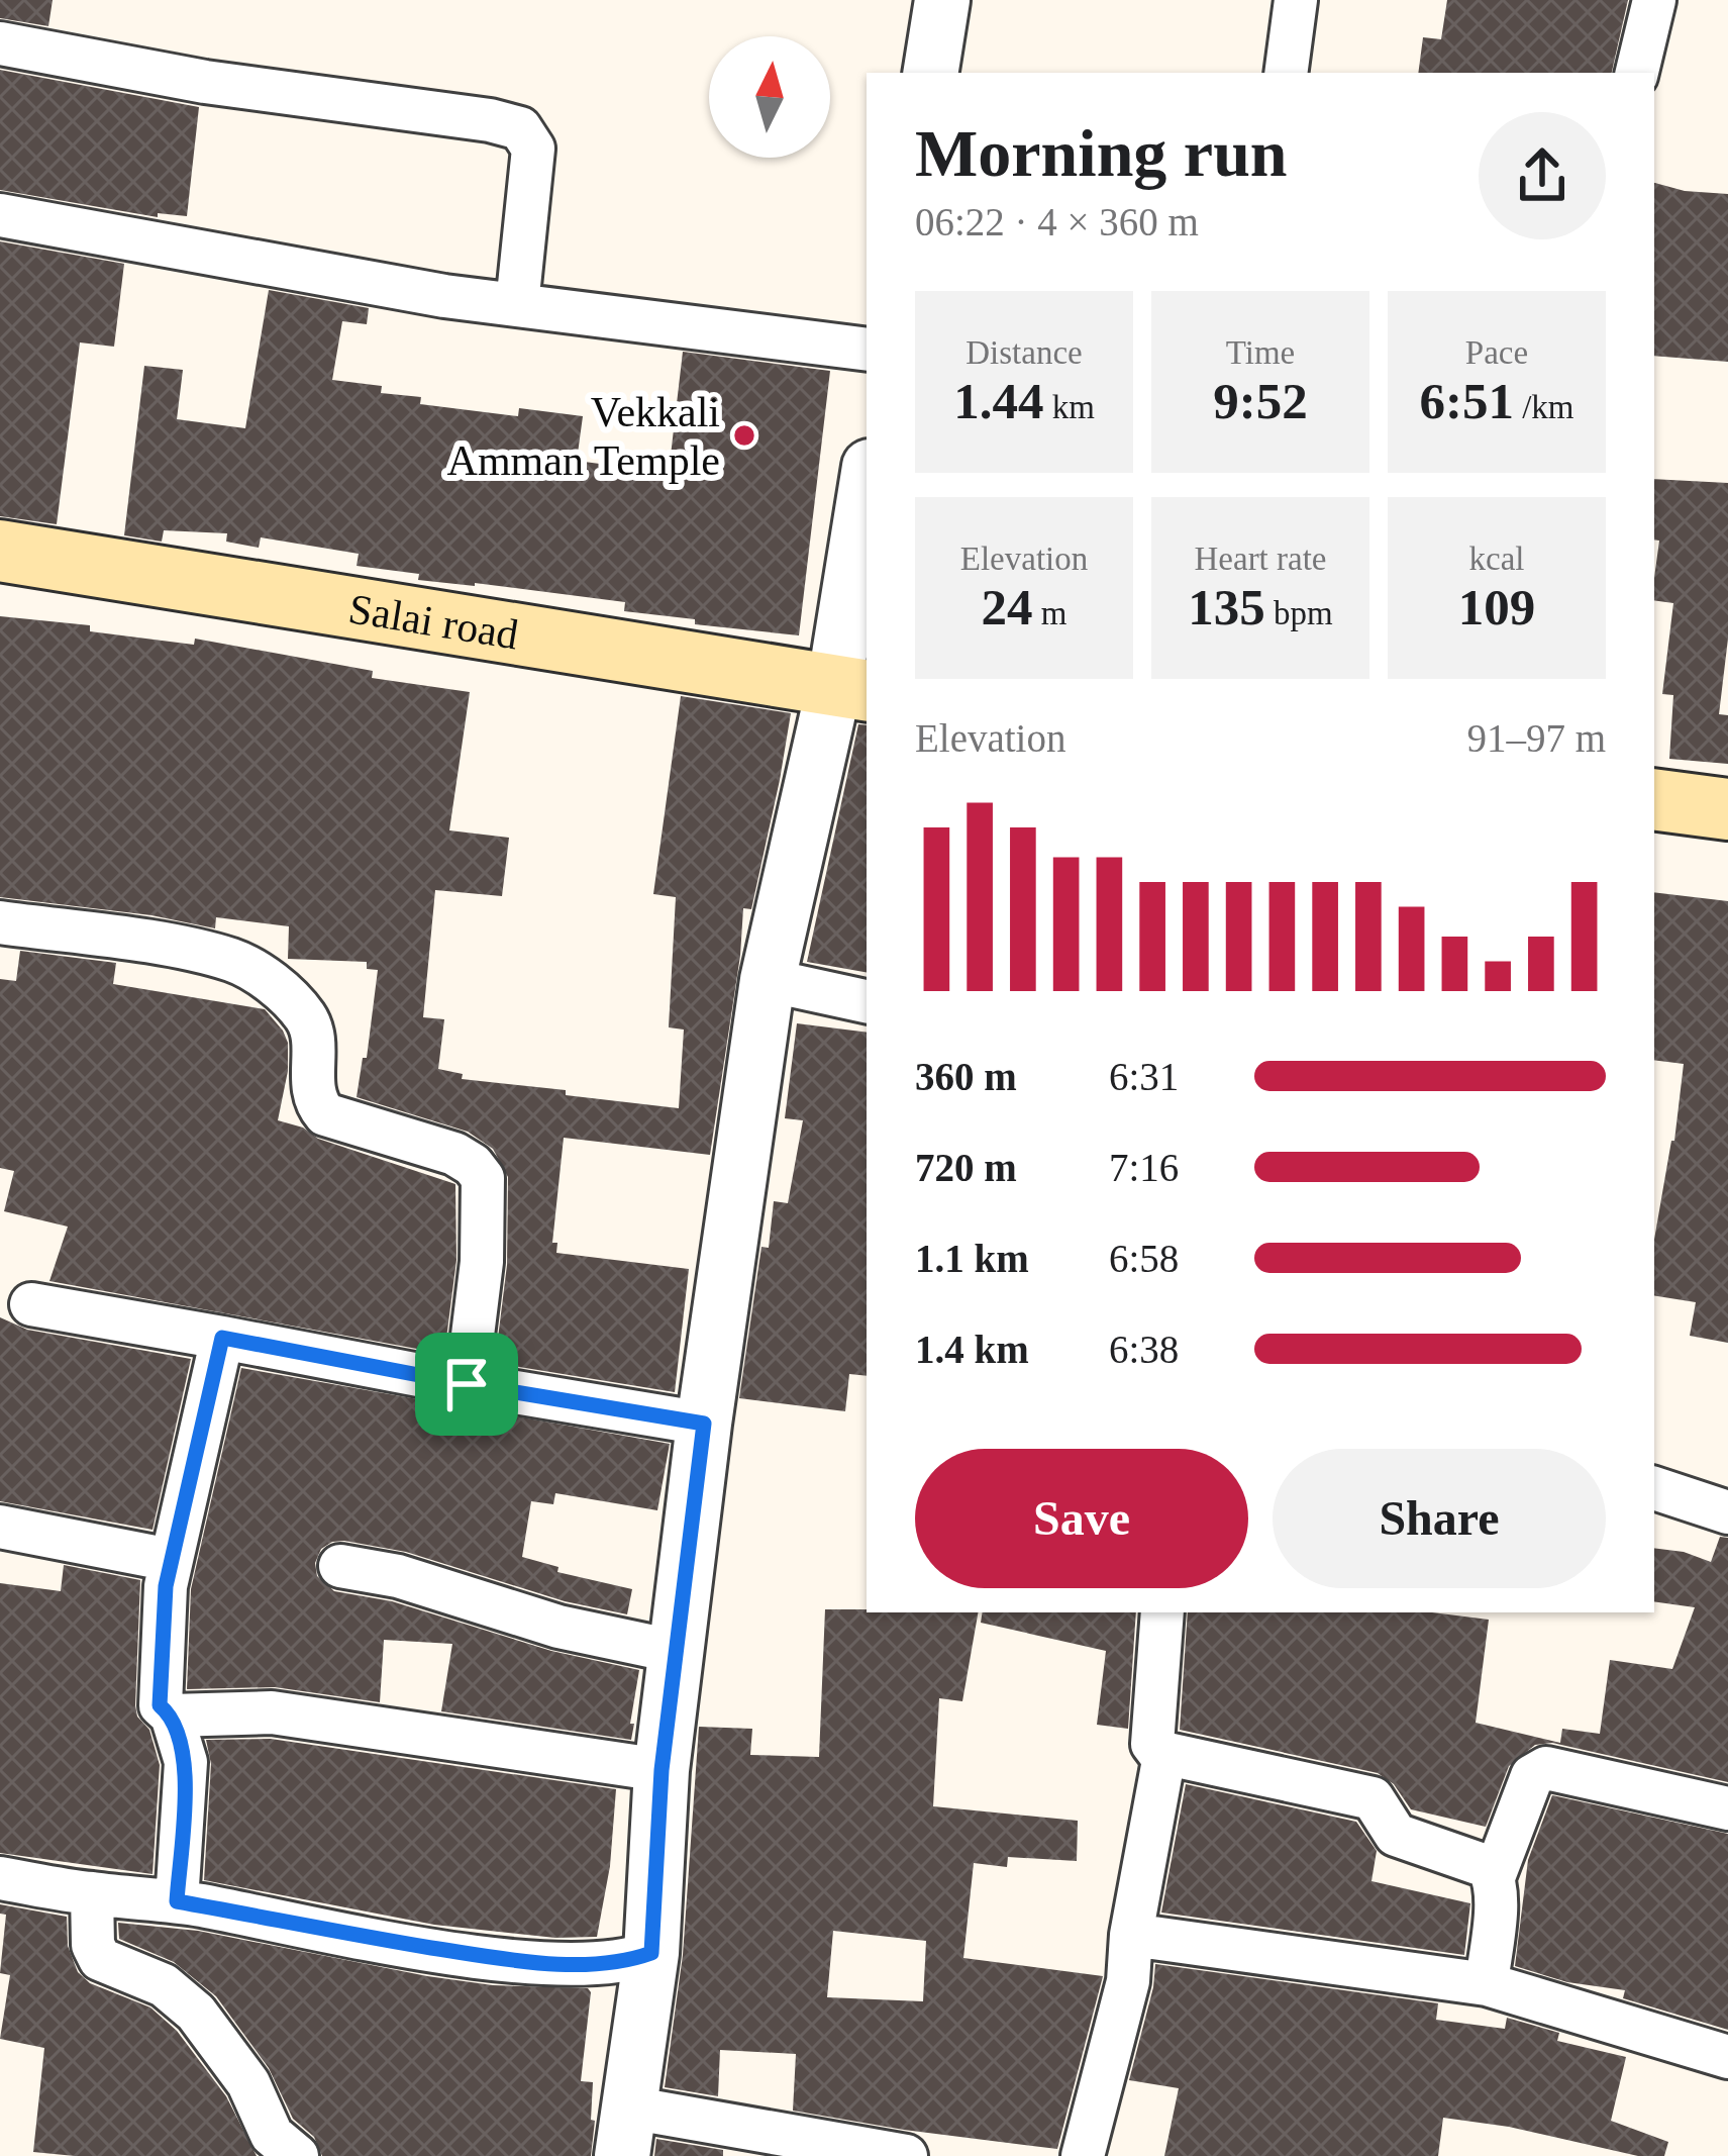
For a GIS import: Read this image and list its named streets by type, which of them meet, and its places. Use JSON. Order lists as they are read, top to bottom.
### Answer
{
  "streets": {
    "main road": ["Salai road"]
  },
  "places": ["Vekkali Amman Temple"],
  "north": "top",
  "page": {
    "heading": ["Morning run", "06:22 · 4 × 360 m"],
    "stats": [
      ["Distance", "1.44 km"],
      ["Time", "9:52"],
      ["Pace", "6:51 /km"],
      ["Elevation", "24 m"],
      ["Heart rate", "135 bpm"],
      ["kcal", "109"]
    ],
    "chart": ["Elevation", "91–97 m"],
    "list": [
      {
        "name": "360 m",
        "note": "6:31"
      },
      {
        "name": "720 m",
        "note": "7:16"
      },
      {
        "name": "1.1 km",
        "note": "6:58"
      },
      {
        "name": "1.4 km",
        "note": "6:38"
      }
    ],
    "buttons": ["Save", "Share"]
  }
}
